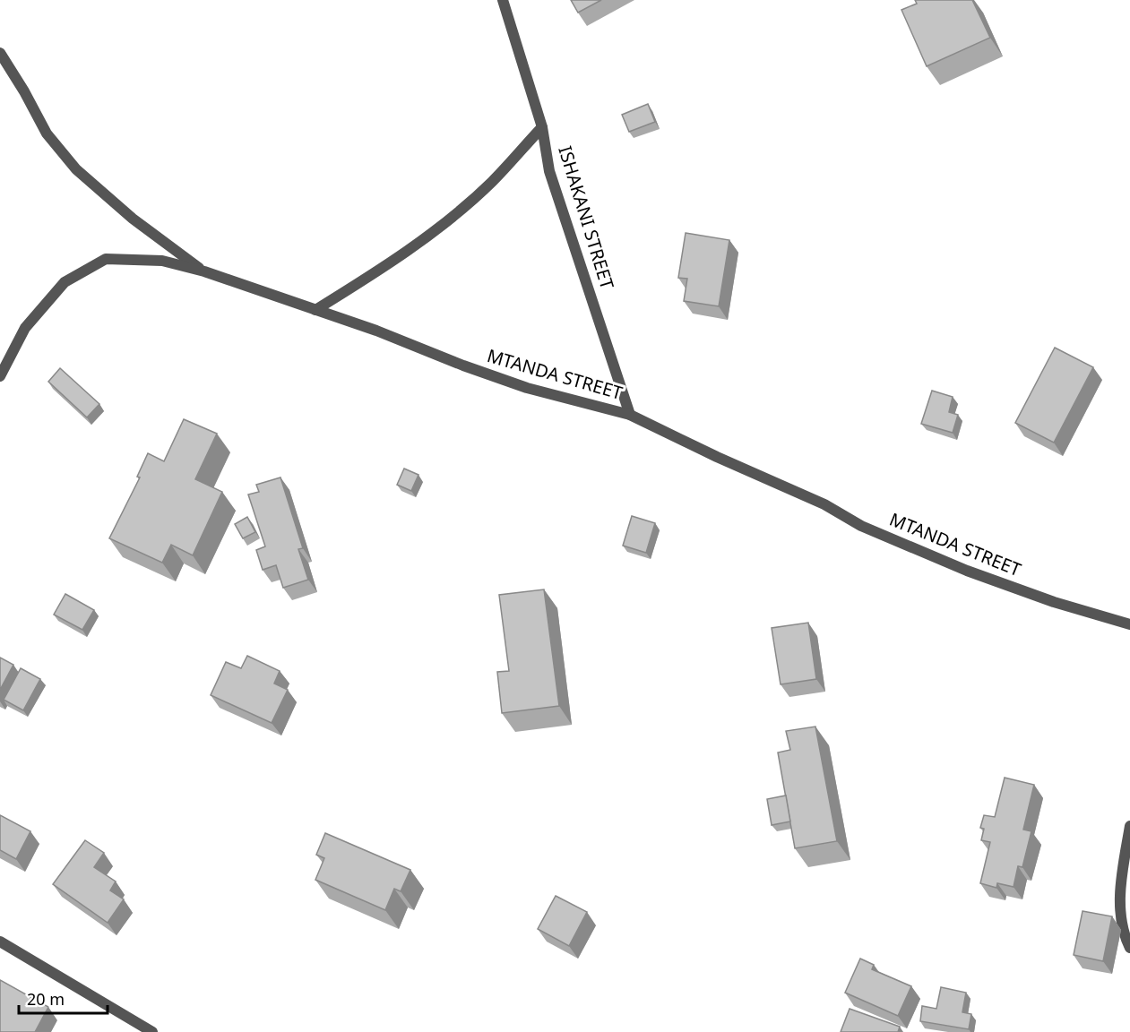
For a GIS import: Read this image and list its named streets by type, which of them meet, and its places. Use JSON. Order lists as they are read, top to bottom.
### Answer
{
  "streets": {
    "street": ["ISHAKANI STREET", "MTANDA STREET"]
  },
  "crossings": [
    ["ISHAKANI STREET", "MTANDA STREET"]
  ],
  "scale_bar": "20 m"
}
